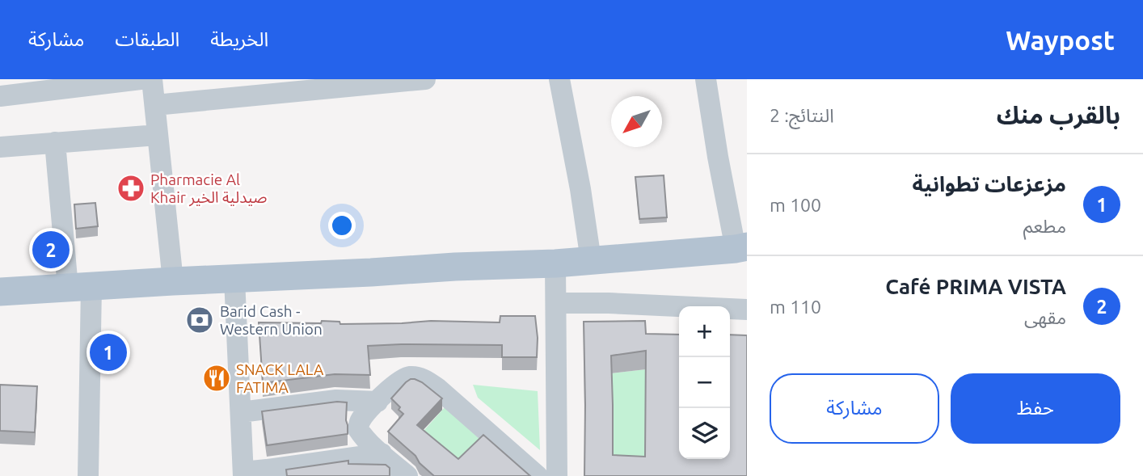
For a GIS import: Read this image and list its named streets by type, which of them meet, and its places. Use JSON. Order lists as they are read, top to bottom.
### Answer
{
  "places": {
    "pharmacy": ["Pharmacie Al Khair صيدلية الخير"],
    "bank": ["Barid Cash - Western Union"],
    "restaurant": ["SNACK LALA FATIMA"]
  },
  "north": "bottom left",
  "page": {
    "header": "Waypost",
    "nav": ["الخريطة", "الطبقات", "مشاركة"],
    "heading": ["بالقرب منك", "النتائج: 2"],
    "list": [
      {
        "mark": "1",
        "name": "مزعزعات تطوانية",
        "note": "مطعم",
        "value": "100 m"
      },
      {
        "mark": "2",
        "name": "Café PRIMA VISTA",
        "note": "مقهى",
        "value": "110 m"
      }
    ],
    "pins": ["2", "1"],
    "map_buttons": ["+", "−"],
    "buttons": ["حفظ", "مشاركة"]
  }
}
